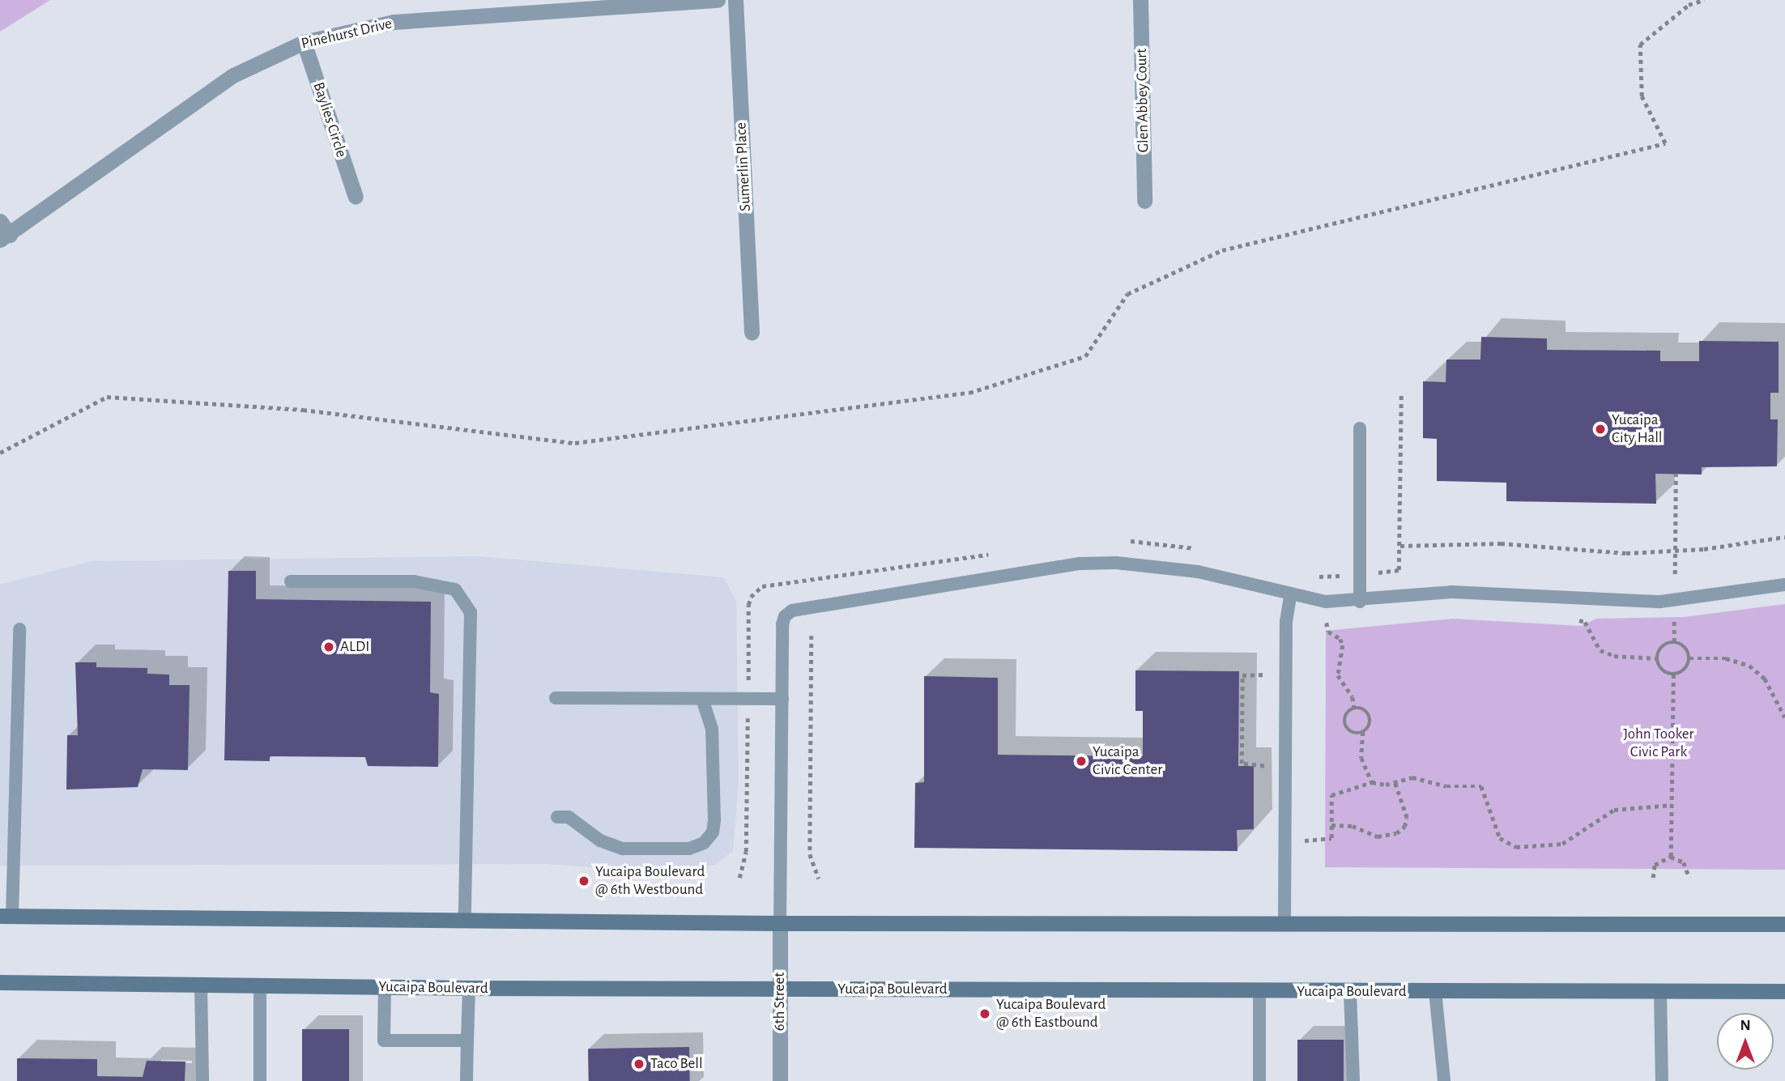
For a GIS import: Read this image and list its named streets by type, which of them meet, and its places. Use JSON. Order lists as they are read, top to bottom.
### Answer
{
  "streets": {
    "main road": ["Yucaipa Boulevard"],
    "street": [
      "Pinehurst Drive",
      "Glen Abbey Court",
      "Baylies Circle",
      "Sumerlin Place",
      "6th Street"
    ]
  },
  "crossings": [
    ["Pinehurst Drive", "Baylies Circle"],
    ["Yucaipa Boulevard", "6th Street"]
  ],
  "parks": ["John Tooker Civic Park"],
  "places": [
    "Yucaipa City Hall",
    "ALDI",
    "Yucaipa Civic Center",
    "Yucaipa Boulevard @ 6th Westbound",
    "Yucaipa Boulevard @ 6th Eastbound",
    "Taco Bell"
  ],
  "north": "top"
}
